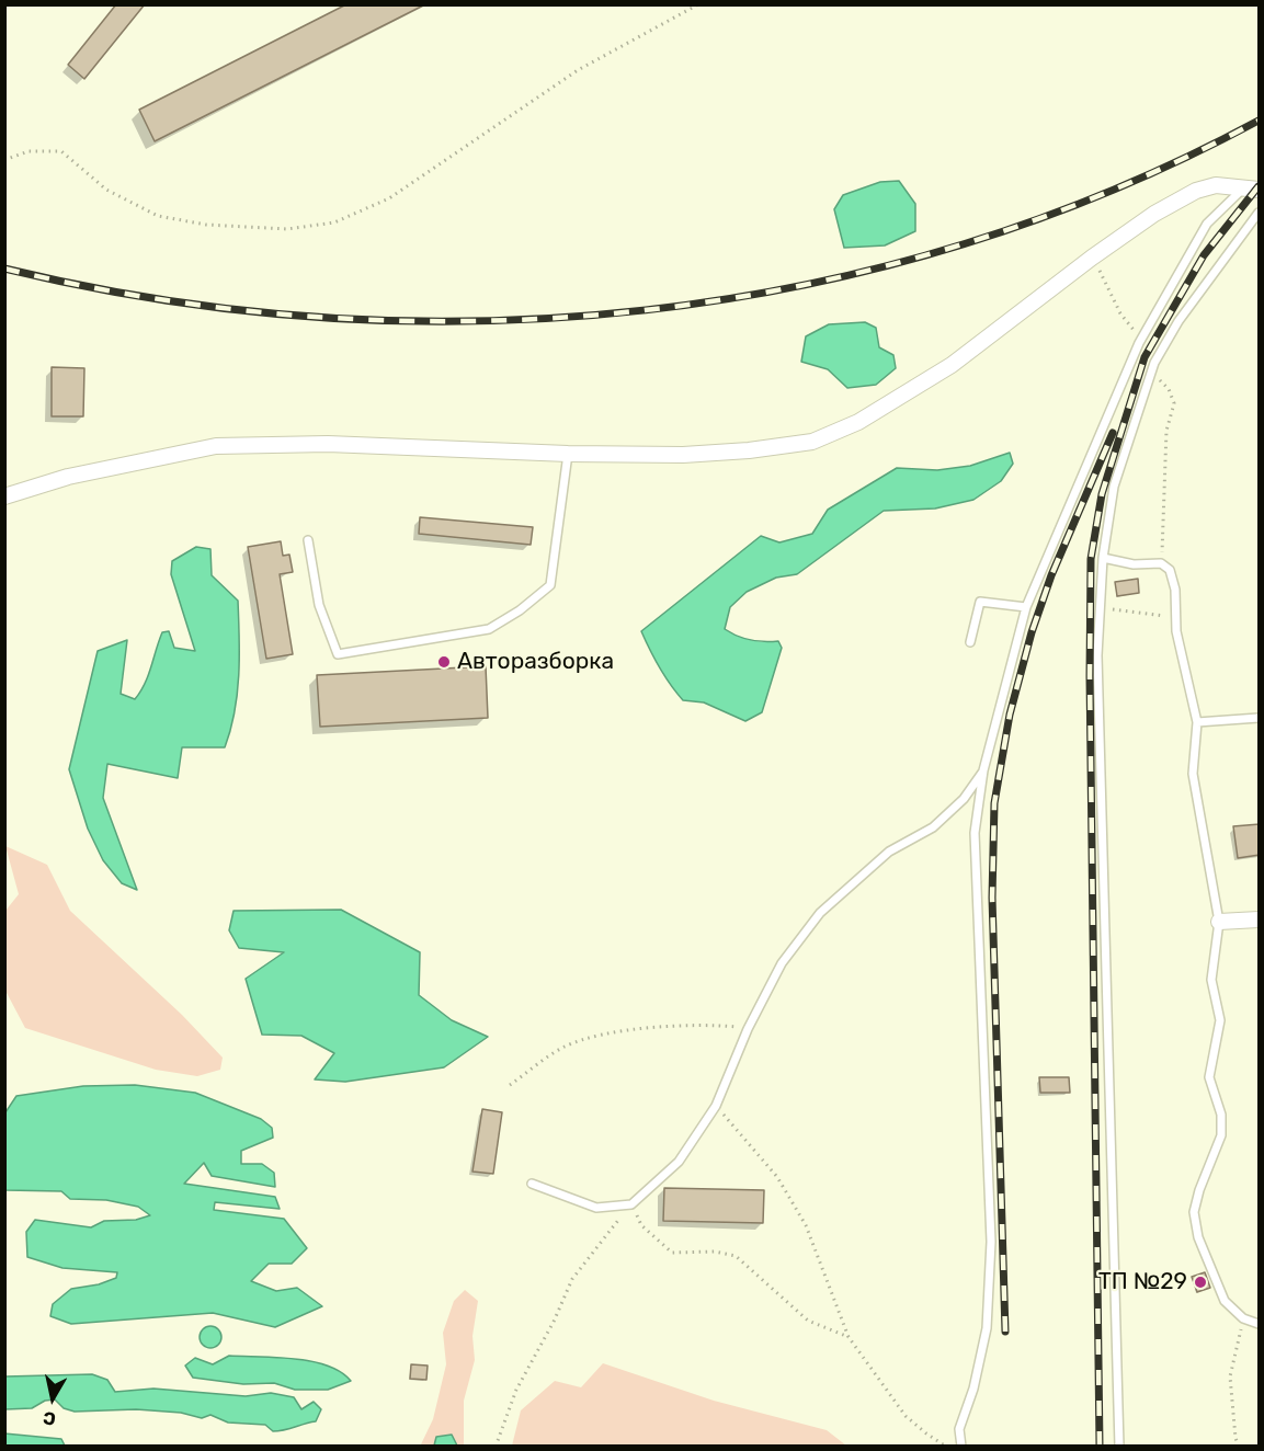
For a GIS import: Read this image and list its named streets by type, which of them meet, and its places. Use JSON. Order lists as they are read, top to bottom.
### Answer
{
  "places": ["Авторазборка", "ТП №29"],
  "north": "bottom"
}
